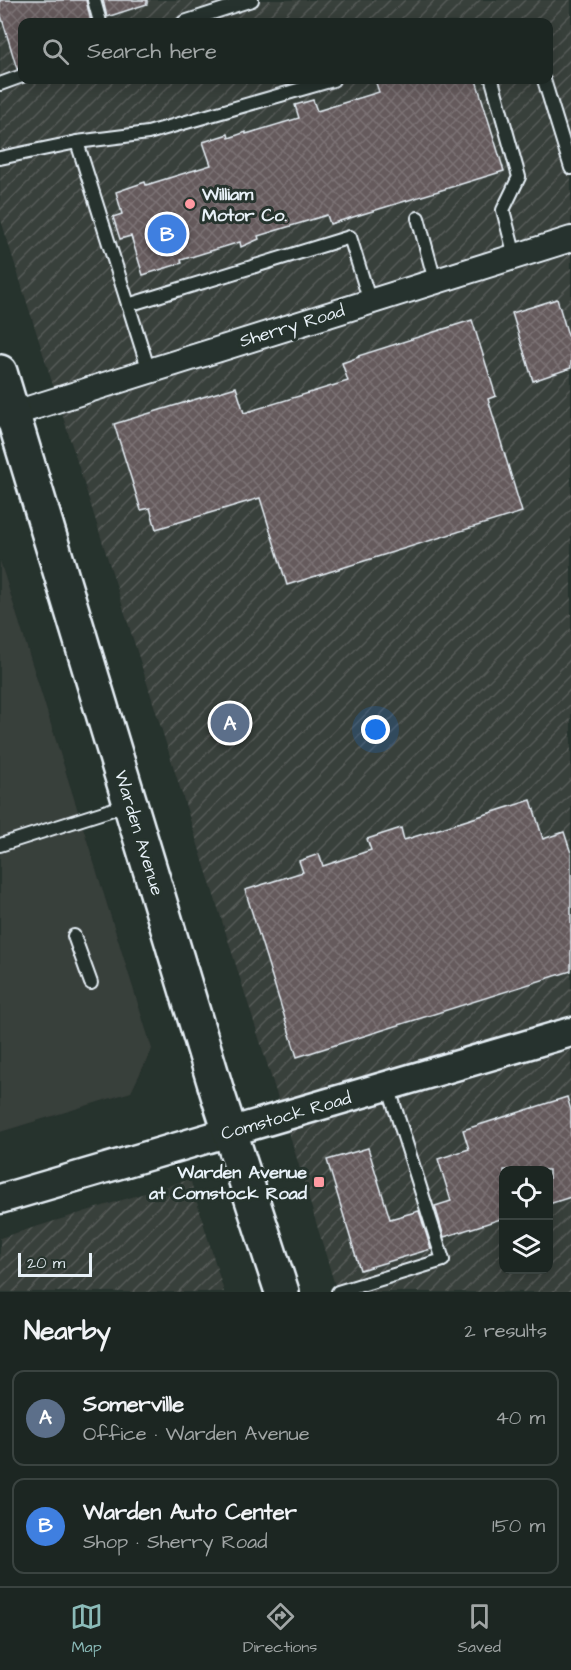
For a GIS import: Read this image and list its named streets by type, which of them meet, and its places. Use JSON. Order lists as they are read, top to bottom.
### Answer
{
  "streets": {
    "main road": ["Warden Avenue"],
    "street": ["Sherry Road", "Comstock Road"]
  },
  "crossings": [
    ["Sherry Road", "Warden Avenue"],
    ["Warden Avenue", "Comstock Road"]
  ],
  "places": {
    "other": ["William Motor Co."],
    "transit": ["Warden Avenue at Comstock Road"]
  },
  "scale_bar": "20 m",
  "page": {
    "search": "Search here",
    "pins": ["B", "A"],
    "scale": "20 m",
    "heading": ["Nearby", "2 results"],
    "list": [
      {
        "mark": "A",
        "name": "Somerville",
        "note": "Office · Warden Avenue",
        "value": "40 m"
      },
      {
        "mark": "B",
        "name": "Warden Auto Center",
        "note": "Shop · Sherry Road",
        "value": "150 m"
      }
    ],
    "nav": ["Map", "Directions", "Saved"]
  }
}
